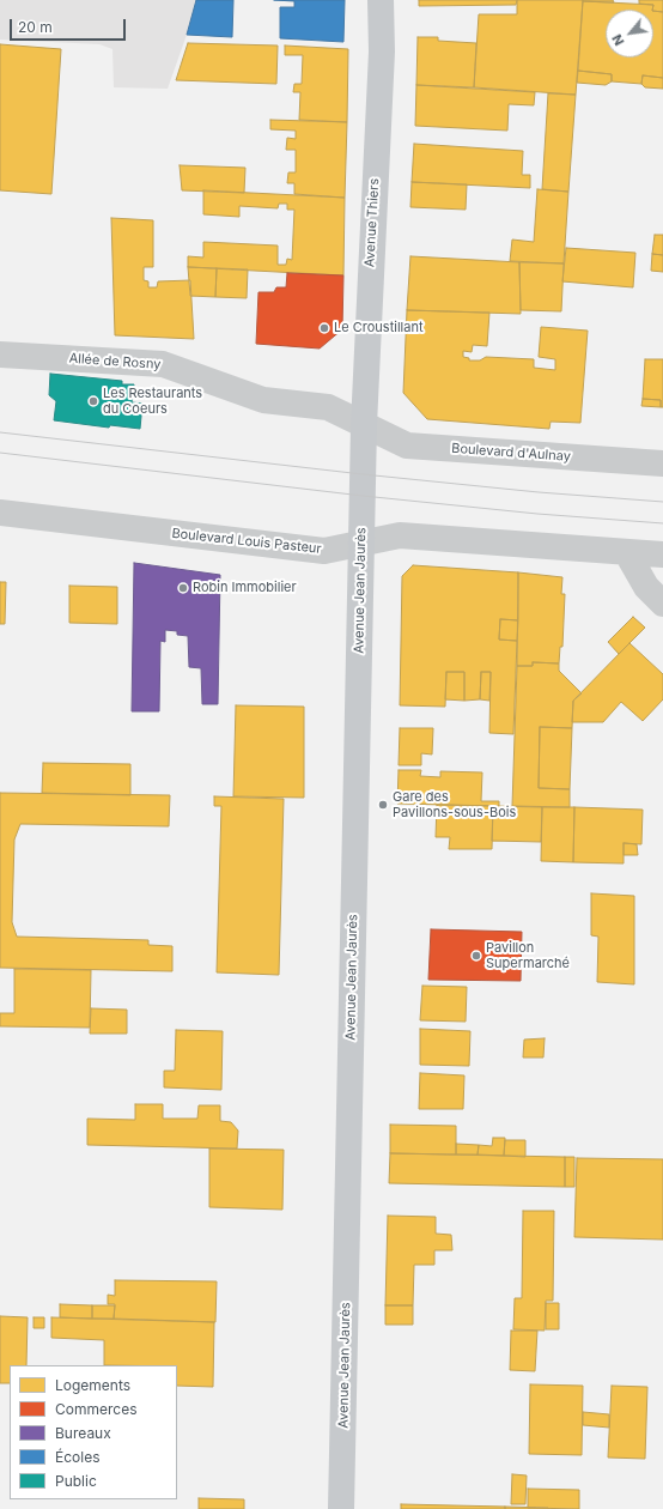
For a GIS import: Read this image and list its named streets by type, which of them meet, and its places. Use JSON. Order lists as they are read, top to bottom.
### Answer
{
  "streets": {
    "main road": ["Avenue Thiers", "Avenue Jean Jaurès"],
    "street": ["Allée de Rosny", "Boulevard d'Aulnay", "Boulevard Louis Pasteur"]
  },
  "crossings": [
    ["Avenue Thiers", "Allée de Rosny"],
    ["Avenue Thiers", "Boulevard d'Aulnay"],
    ["Avenue Thiers", "Avenue Jean Jaurès"],
    ["Allée de Rosny", "Boulevard d'Aulnay"],
    ["Allée de Rosny", "Avenue Jean Jaurès"],
    ["Boulevard d'Aulnay", "Avenue Jean Jaurès"],
    ["Boulevard Louis Pasteur", "Avenue Jean Jaurès"]
  ],
  "places": [
    "Le Croustillant",
    "Les Restaurants du Coeurs",
    "Robin Immobilier",
    "Gare des Pavillons-sous-Bois",
    "Pavillon Supermarché"
  ],
  "legend": [
    "Logements",
    "Commerces",
    "Bureaux",
    "Écoles",
    "Public"
  ],
  "scale_bar": "20 m",
  "north": "bottom left"
}
